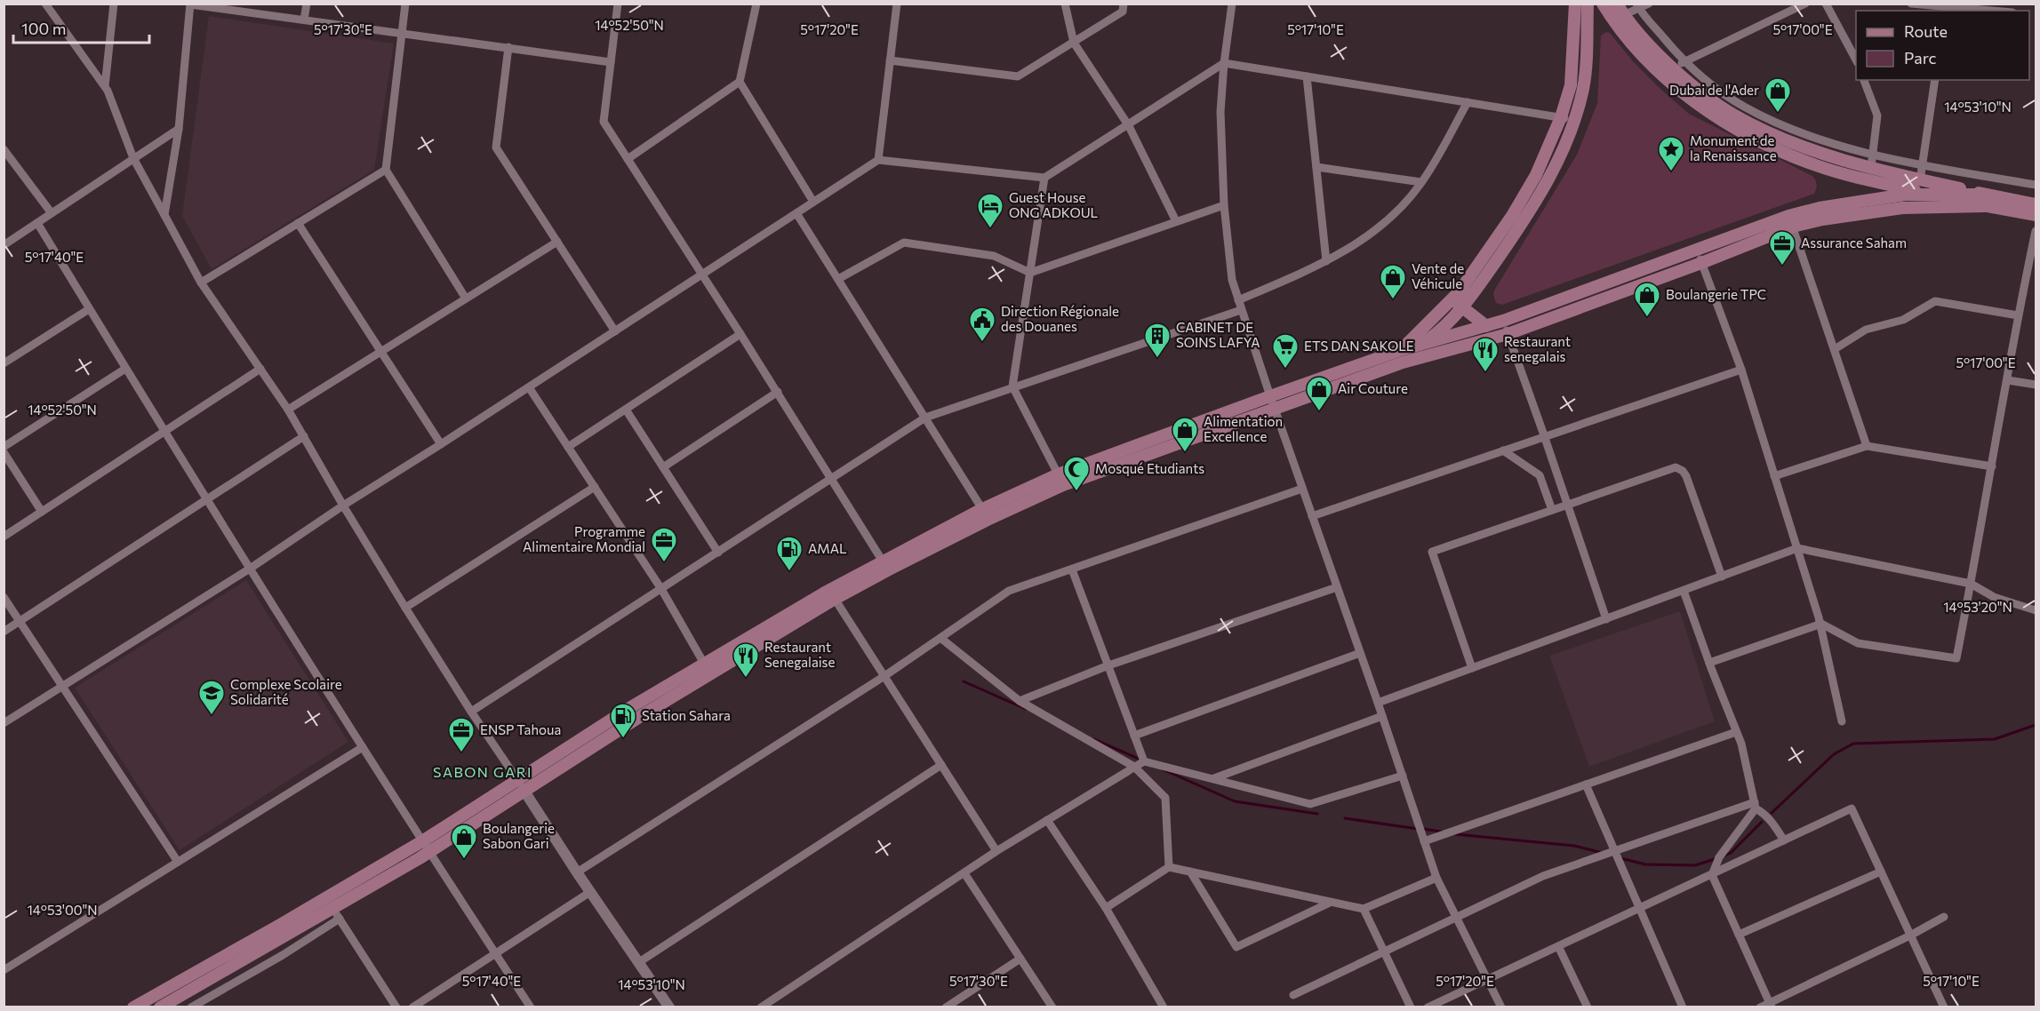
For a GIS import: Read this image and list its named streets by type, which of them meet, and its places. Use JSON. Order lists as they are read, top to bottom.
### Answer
{
  "districts": ["SABON GARI"],
  "places": {
    "shop": [
      "Dubai de l'Ader",
      "Vente de Véhicule",
      "Boulangerie TPC",
      "Air Couture",
      "Alimentation Excellence",
      "Boulangerie Sabon Gari"
    ],
    "place": ["Monument de la Renaissance"],
    "hotel": ["Guest House ONG ADKOUL"],
    "office": ["Assurance Saham", "Programme Alimentaire Mondial", "ENSP Tahoua"],
    "public building": ["Direction Régionale des Douanes"],
    "building": ["CABINET DE SOINS LAFYA"],
    "supermarket": ["ETS DAN SAKOLE"],
    "restaurant": ["Restaurant senegalais", "Restaurant Senegalaise"],
    "mosque": ["Mosqué Etudiants"],
    "fuel station": ["AMAL", "Station Sahara"],
    "school or university": ["Complexe Scolaire Solidarité"]
  },
  "legend": ["Route", "Parc"],
  "scale_bar": "100 m",
  "coordinates": [
    "14°52'50\"N",
    "5°17'30\"E",
    "5°17'20\"E",
    "5°17'10\"E",
    "5°17'00\"E",
    "14°53'10\"N",
    "5°17'40\"E",
    "14°53'20\"N",
    "14°53'00\"N"
  ]
}
